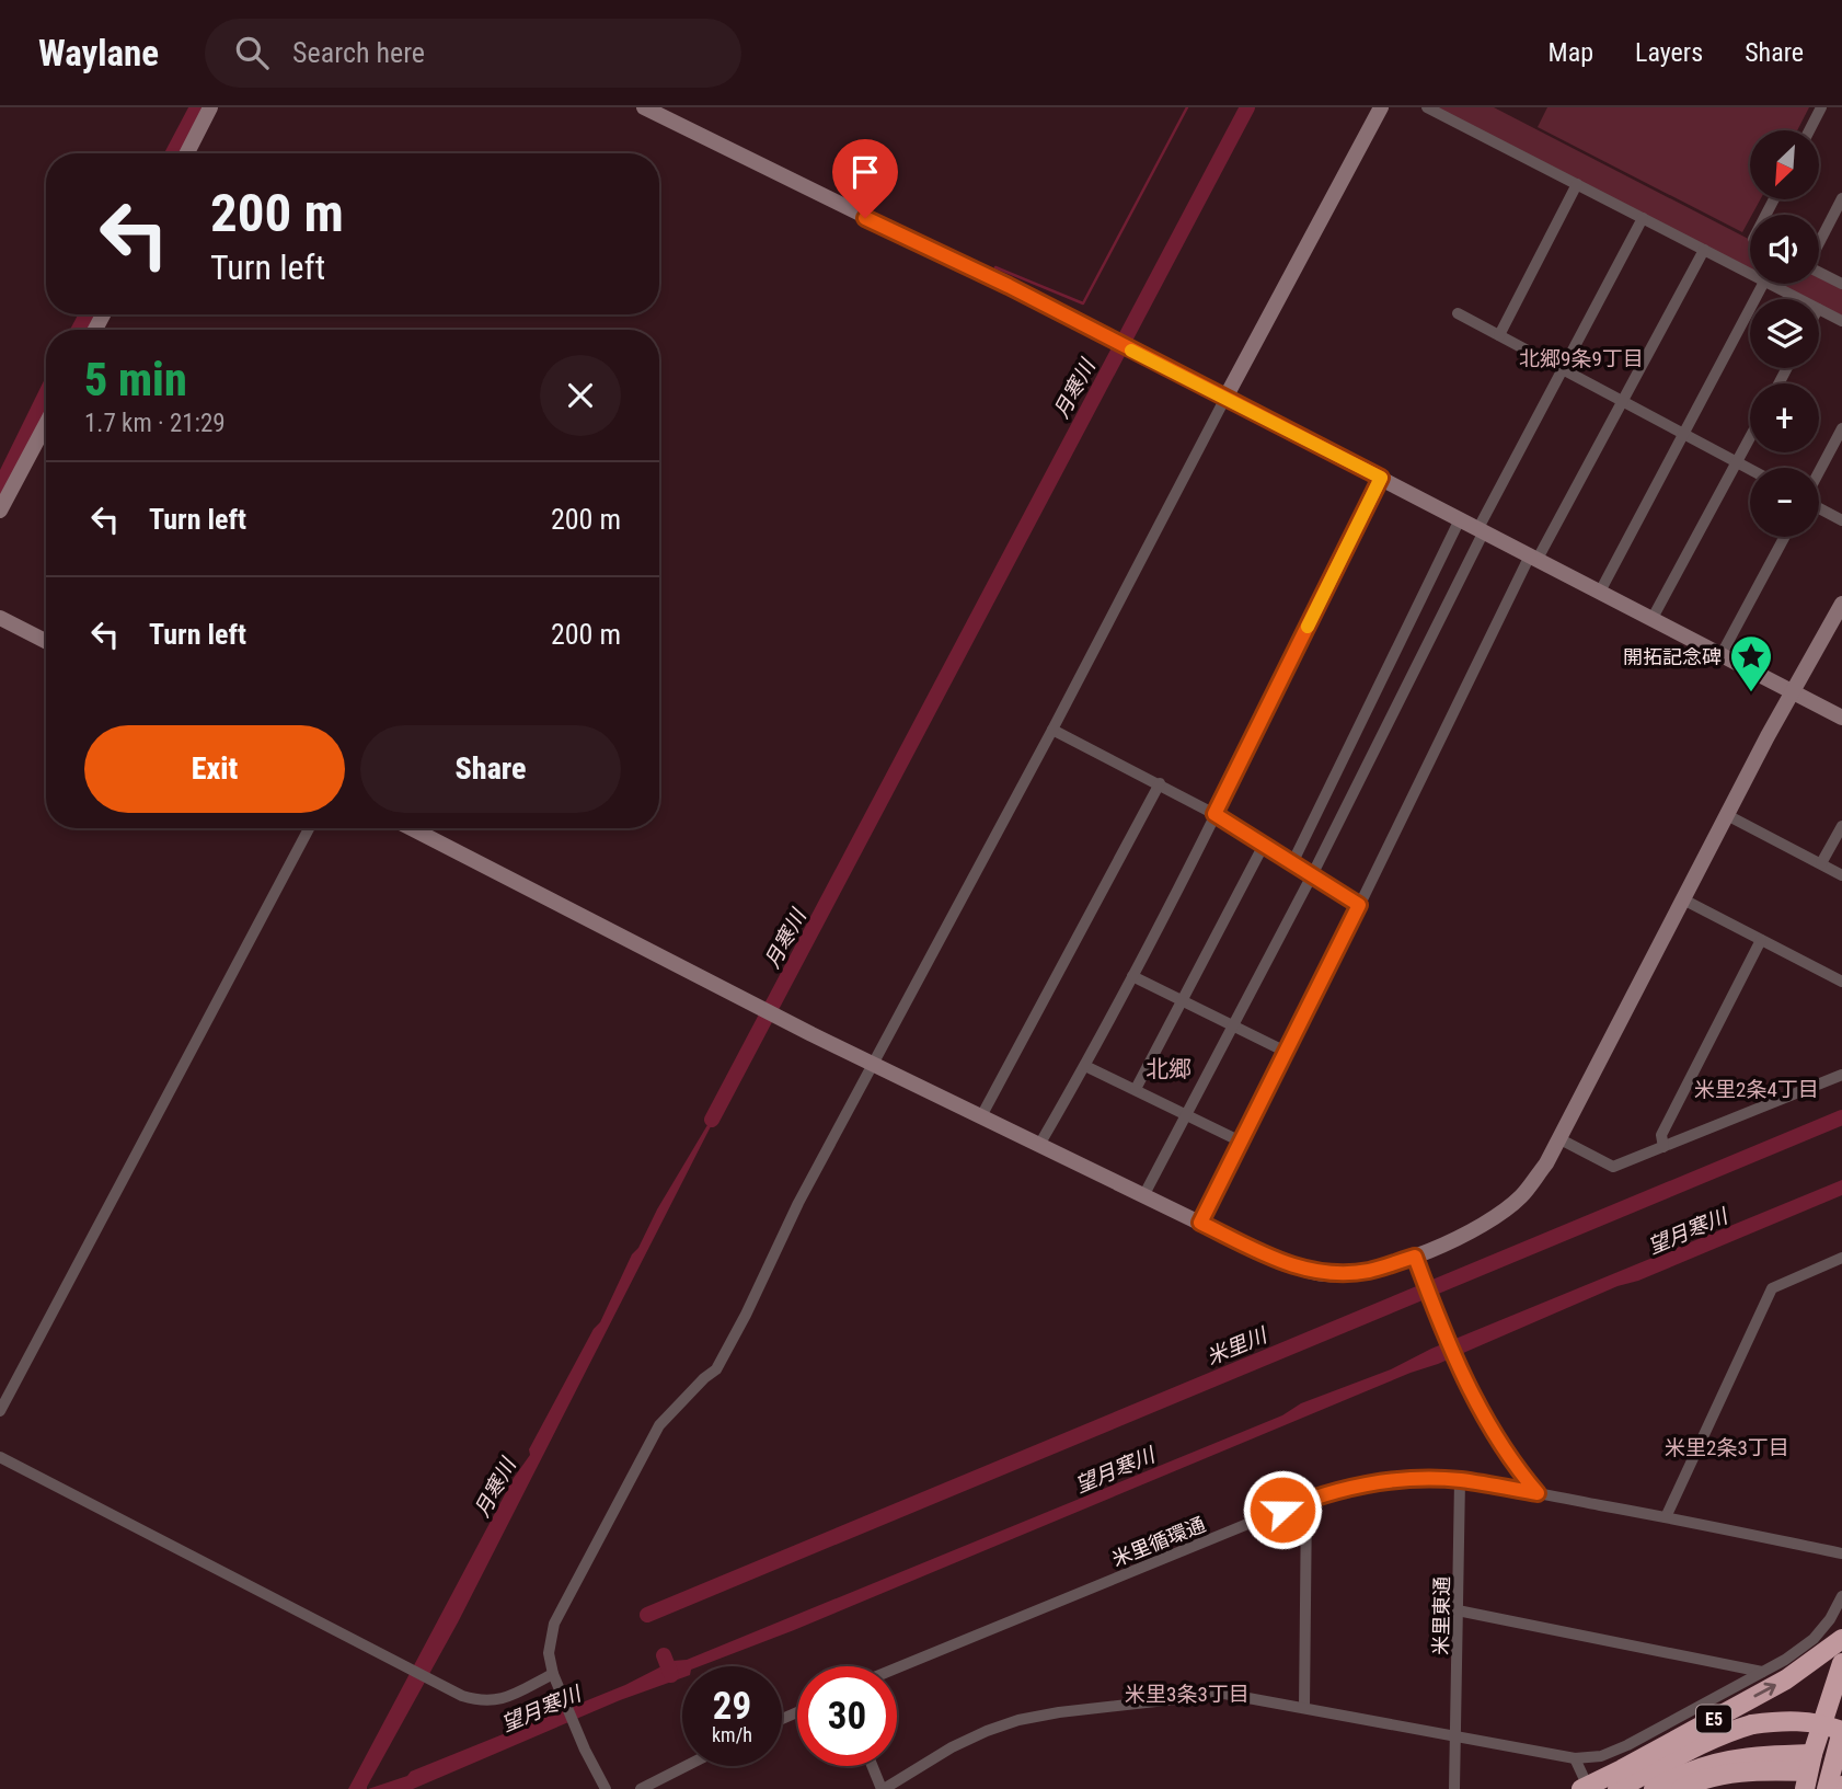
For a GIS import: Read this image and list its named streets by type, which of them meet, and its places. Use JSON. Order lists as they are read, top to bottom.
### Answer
{
  "streets": {
    "highway": ["E5"],
    "street": ["米里循環通", "米里東通"]
  },
  "crossings": [
    ["米里循環通", "米里東通"]
  ],
  "districts": [
    "北郷9条9丁目",
    "北郷",
    "米里2条4丁目",
    "米里2条3丁目",
    "米里3条3丁目"
  ],
  "water": ["月寒川", "望月寒川", "米里川"],
  "places": {
    "place": ["開拓記念碑"]
  },
  "north": "bottom left",
  "page": {
    "header": "Waylane",
    "search": "Search here",
    "nav": ["Map", "Layers", "Share"],
    "map_buttons": ["+", "−"],
    "turn": ["200 m", "Turn left"],
    "heading": ["5 min", "1.7 km · 21:29"],
    "list": [
      {
        "name": "Turn left",
        "value": "200 m"
      },
      {
        "name": "Turn left",
        "value": "200 m"
      }
    ],
    "buttons": ["Exit", "Share"],
    "speed": "29 km/h",
    "limit": "30"
  }
}
